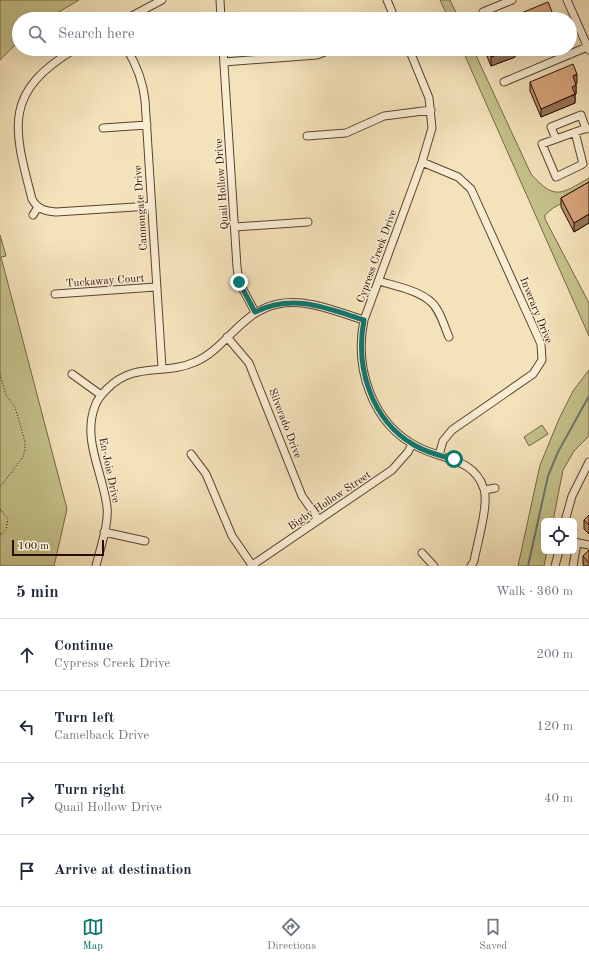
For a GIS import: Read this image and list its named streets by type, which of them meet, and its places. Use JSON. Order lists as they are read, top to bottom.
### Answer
{
  "streets": {
    "street": [
      "Quail Hollow Drive",
      "Cannongate Drive",
      "Cypress Creek Drive",
      "Tuckaway Court",
      "Inverary Drive",
      "Silverado Drive",
      "En-Joie Drive",
      "Bigby Hollow Street"
    ]
  },
  "crossings": [
    ["Quail Hollow Drive", "En-Joie Drive"],
    ["Cannongate Drive", "Tuckaway Court"],
    ["Cannongate Drive", "En-Joie Drive"],
    ["Cypress Creek Drive", "Inverary Drive"],
    ["Cypress Creek Drive", "Bigby Hollow Street"],
    ["Silverado Drive", "En-Joie Drive"],
    ["Silverado Drive", "Bigby Hollow Street"]
  ],
  "scale_bar": "100 m",
  "page": {
    "search": "Search here",
    "scale": "100 m",
    "heading": ["5 min", "Walk · 360 m"],
    "list": [
      ["Continue", "Cypress Creek Drive", "200 m"],
      ["Turn left", "Camelback Drive", "120 m"],
      ["Turn right", "Quail Hollow Drive", "40 m"],
      "Arrive at destination"
    ],
    "nav": ["Map", "Directions", "Saved"]
  }
}
